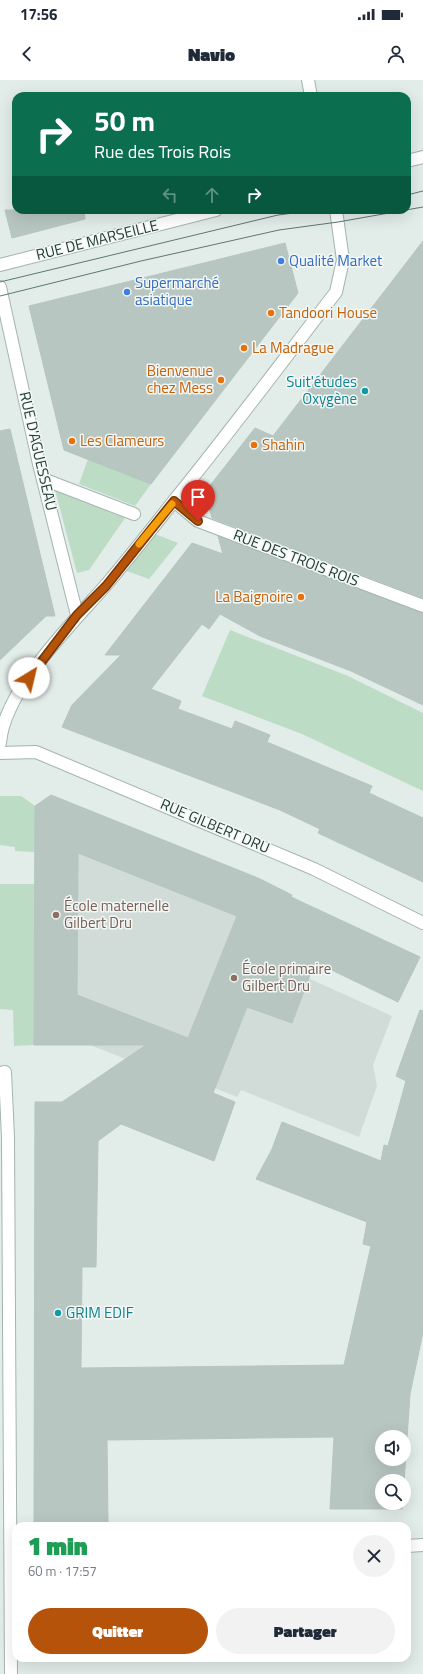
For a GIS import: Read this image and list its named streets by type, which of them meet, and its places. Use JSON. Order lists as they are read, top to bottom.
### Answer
{
  "streets": {
    "street": [
      "RUE DE MARSEILLE",
      "RUE D'AGUESSEAU",
      "RUE DES TROIS ROIS",
      "RUE GILBERT DRU"
    ]
  },
  "places": [
    "Qualité Market",
    "Supermarché asiatique",
    "Tandoori House",
    "La Madrague",
    "Bienvenue chez Mess",
    "Suit'études Oxygène",
    "Les Clameurs",
    "Shahin",
    "La Baignoire",
    "École maternelle Gilbert Dru",
    "École primaire Gilbert Dru",
    "GRIM EDIF"
  ],
  "page": {
    "status": "17:56",
    "header": "Navio",
    "turn": ["50 m", "Rue des Trois Rois"],
    "heading": ["1 min", "60 m · 17:57"],
    "buttons": ["Quitter", "Partager"]
  }
}
